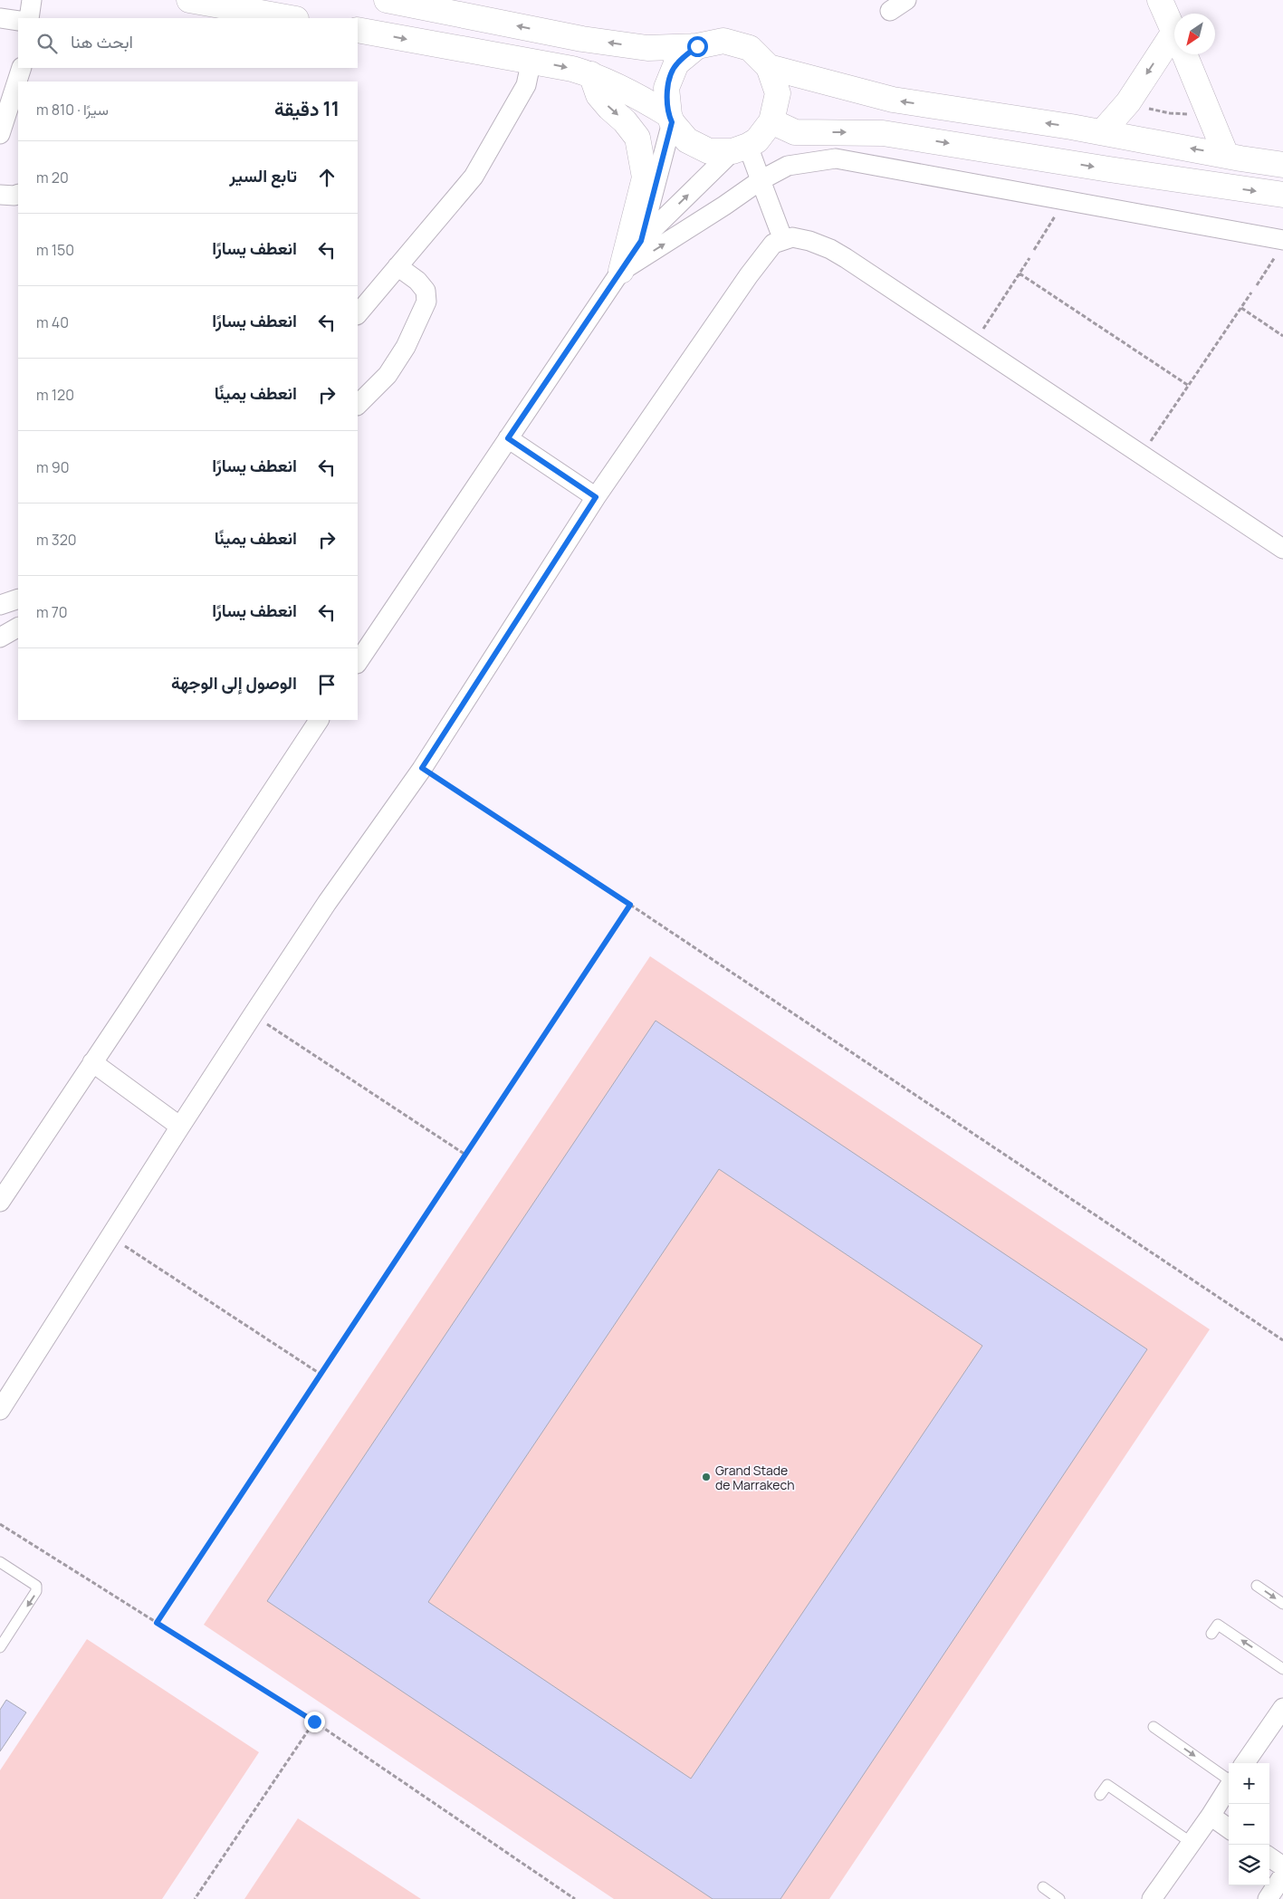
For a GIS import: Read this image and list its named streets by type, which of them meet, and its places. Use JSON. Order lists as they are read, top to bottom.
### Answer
{
  "places": ["Grand Stade de Marrakech"],
  "north": "bottom left",
  "page": {
    "search": "ابحث هنا",
    "heading": ["11 دقيقة", "سيرًا · 810 m"],
    "list": [
      ["تابع السير", "20 m"],
      ["انعطف يسارًا", "150 m"],
      ["انعطف يسارًا", "40 m"],
      ["انعطف يمينًا", "120 m"],
      ["انعطف يسارًا", "90 m"],
      ["انعطف يمينًا", "320 m"],
      ["انعطف يسارًا", "70 m"],
      "الوصول إلى الوجهة"
    ],
    "map_buttons": ["+", "−"]
  }
}
